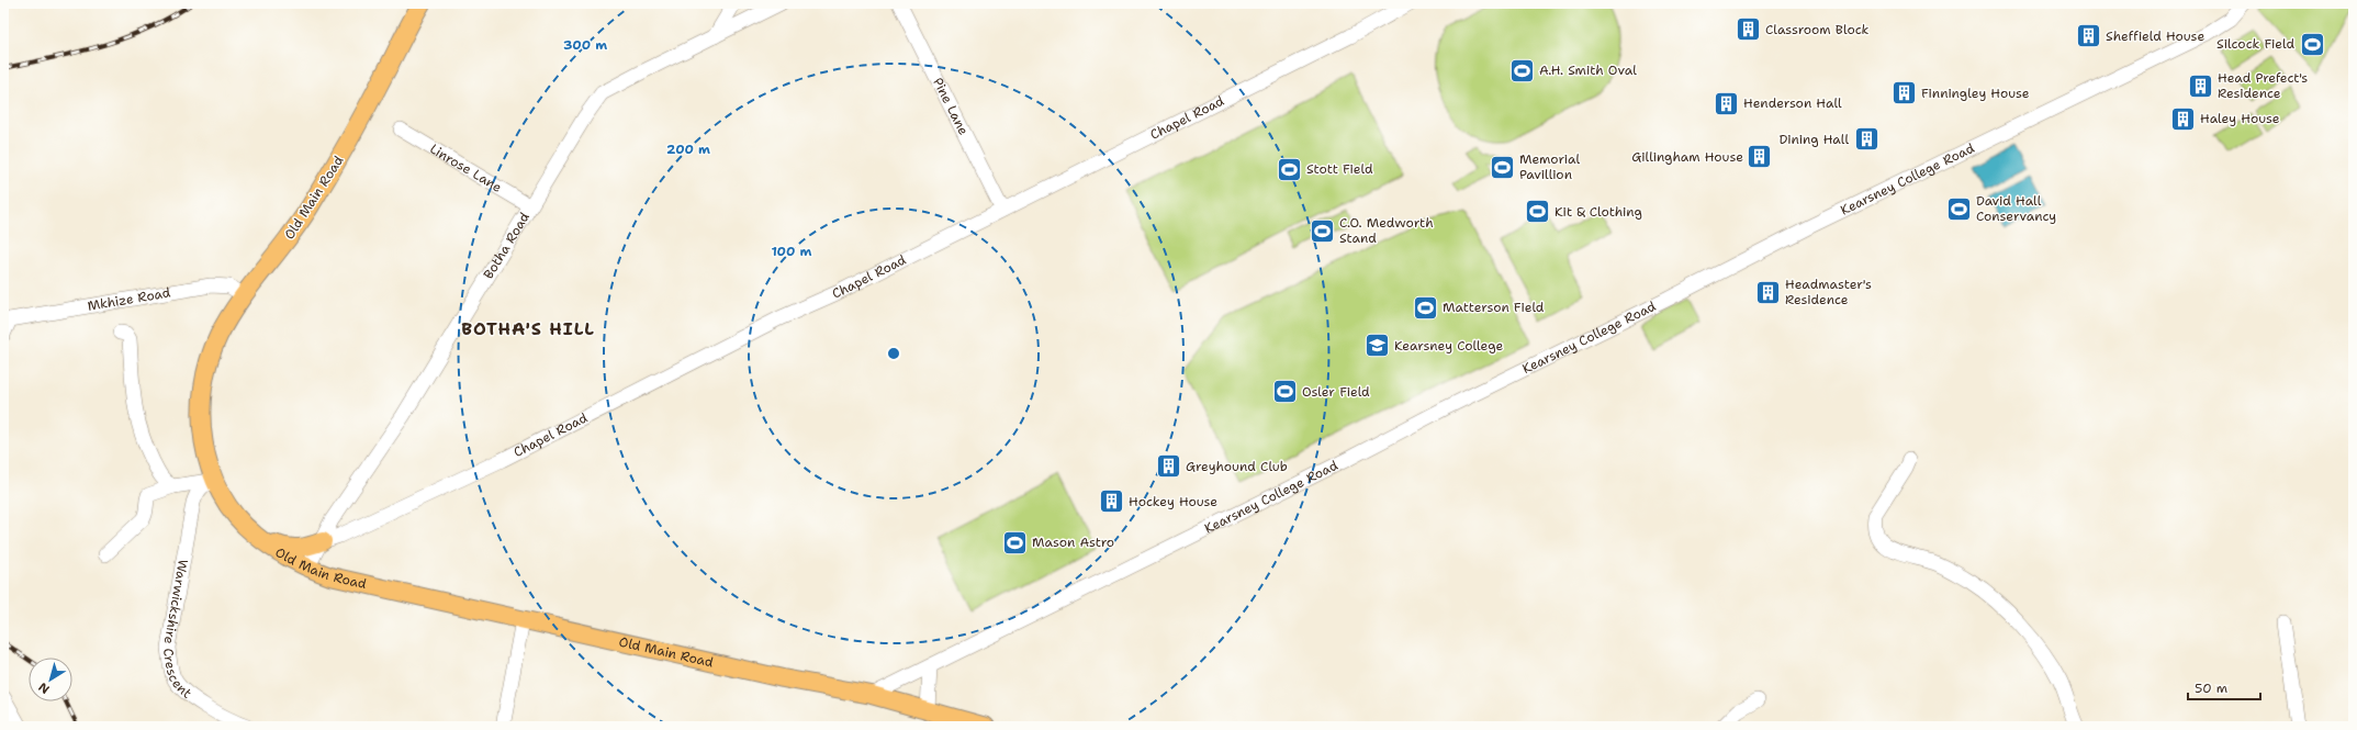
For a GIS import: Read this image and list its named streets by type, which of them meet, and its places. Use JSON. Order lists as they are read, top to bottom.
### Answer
{
  "streets": {
    "main road": ["Old Main Road"],
    "street": [
      "Pine Lane",
      "Chapel Road",
      "Linrose Lane",
      "Kearsney College Road",
      "Botha Road",
      "Mkhize Road",
      "Warwickshire Crescent"
    ]
  },
  "crossings": [
    ["Pine Lane", "Chapel Road"],
    ["Chapel Road", "Botha Road"],
    ["Linrose Lane", "Botha Road"],
    ["Kearsney College Road", "Old Main Road"],
    ["Old Main Road", "Botha Road"],
    ["Old Main Road", "Mkhize Road"],
    ["Old Main Road", "Warwickshire Crescent"]
  ],
  "districts": ["BOTHA'S HILL"],
  "places": {
    "building": [
      "Classroom Block",
      "Sheffield House",
      "Head Prefect's Residence",
      "Finningley House",
      "Henderson Hall",
      "Haley House",
      "Dining Hall",
      "Gillingham House",
      "Headmaster's Residence",
      "Greyhound Club",
      "Hockey House"
    ],
    "sports": [
      "Silcock Field",
      "A.H. Smith Oval",
      "Memorial Pavillion",
      "Stott Field",
      "David Hall Conservancy",
      "Kit & Clothing",
      "C.O. Medworth Stand",
      "Matterson Field",
      "Osler Field",
      "Mason Astro"
    ],
    "school or university": ["Kearsney College"]
  },
  "scale_bar": "50 m",
  "north": "bottom left",
  "rings": ["300 m", "200 m", "100 m"]
}
